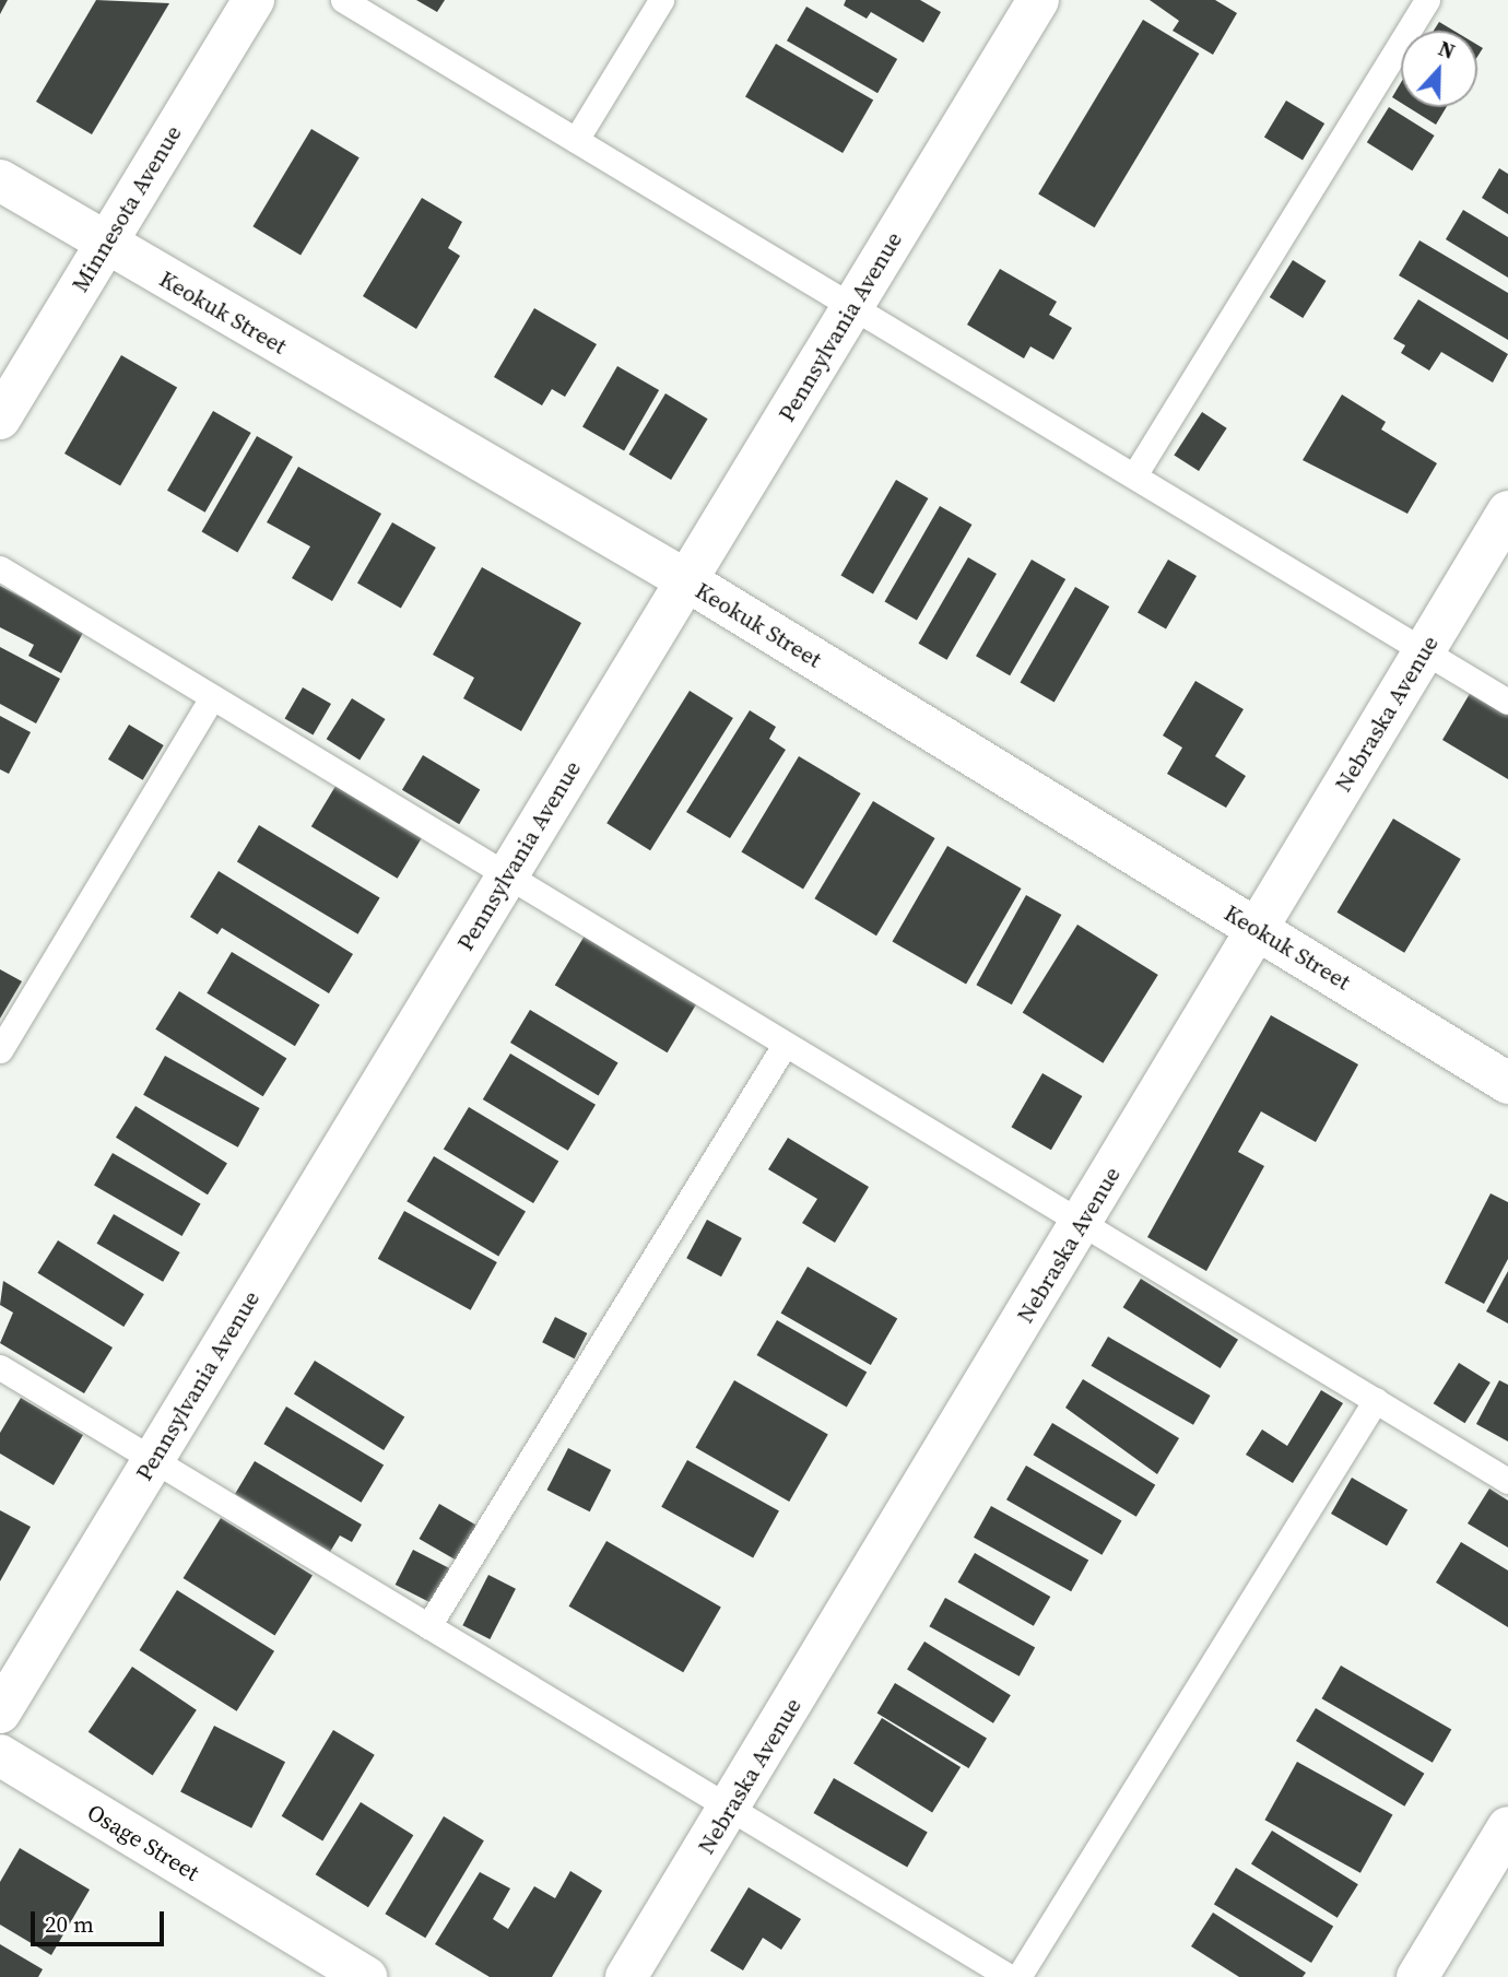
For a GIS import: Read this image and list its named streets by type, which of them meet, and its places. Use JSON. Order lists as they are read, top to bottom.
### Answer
{
  "streets": {
    "street": [
      "Minnesota Avenue",
      "Keokuk Street",
      "Pennsylvania Avenue",
      "Nebraska Avenue",
      "Osage Street"
    ]
  },
  "crossings": [
    ["Minnesota Avenue", "Keokuk Street"],
    ["Keokuk Street", "Pennsylvania Avenue"],
    ["Keokuk Street", "Nebraska Avenue"]
  ],
  "scale_bar": "20 m",
  "north": "top"
}
